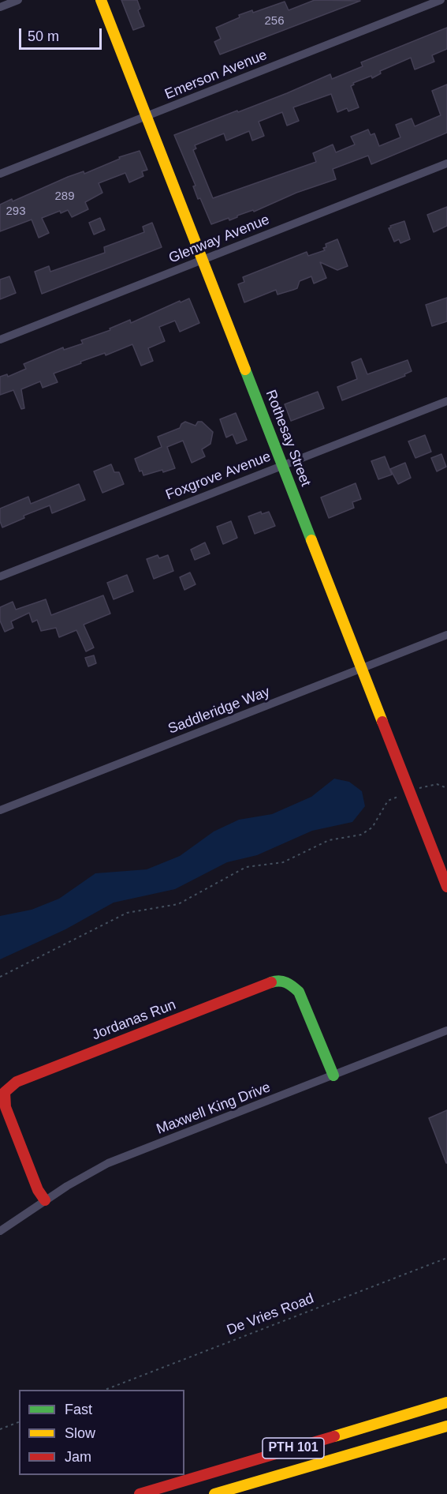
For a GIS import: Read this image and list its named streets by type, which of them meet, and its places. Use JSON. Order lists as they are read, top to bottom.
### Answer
{
  "streets": {
    "main road": ["Rothesay Street", "Jordanas Run", "PTH 101"],
    "street": [
      "Emerson Avenue",
      "Glenway Avenue",
      "Foxgrove Avenue",
      "Saddleridge Way",
      "Maxwell King Drive"
    ],
    "path": ["De Vries Road"]
  },
  "crossings": [
    ["Emerson Avenue", "Rothesay Street"],
    ["Glenway Avenue", "Rothesay Street"],
    ["Rothesay Street", "Foxgrove Avenue"],
    ["Rothesay Street", "Saddleridge Way"],
    ["Jordanas Run", "Maxwell King Drive"]
  ],
  "house_numbers": ["256", "289", "293"],
  "legend": ["Fast", "Slow", "Jam"],
  "scale_bar": "50 m"
}
